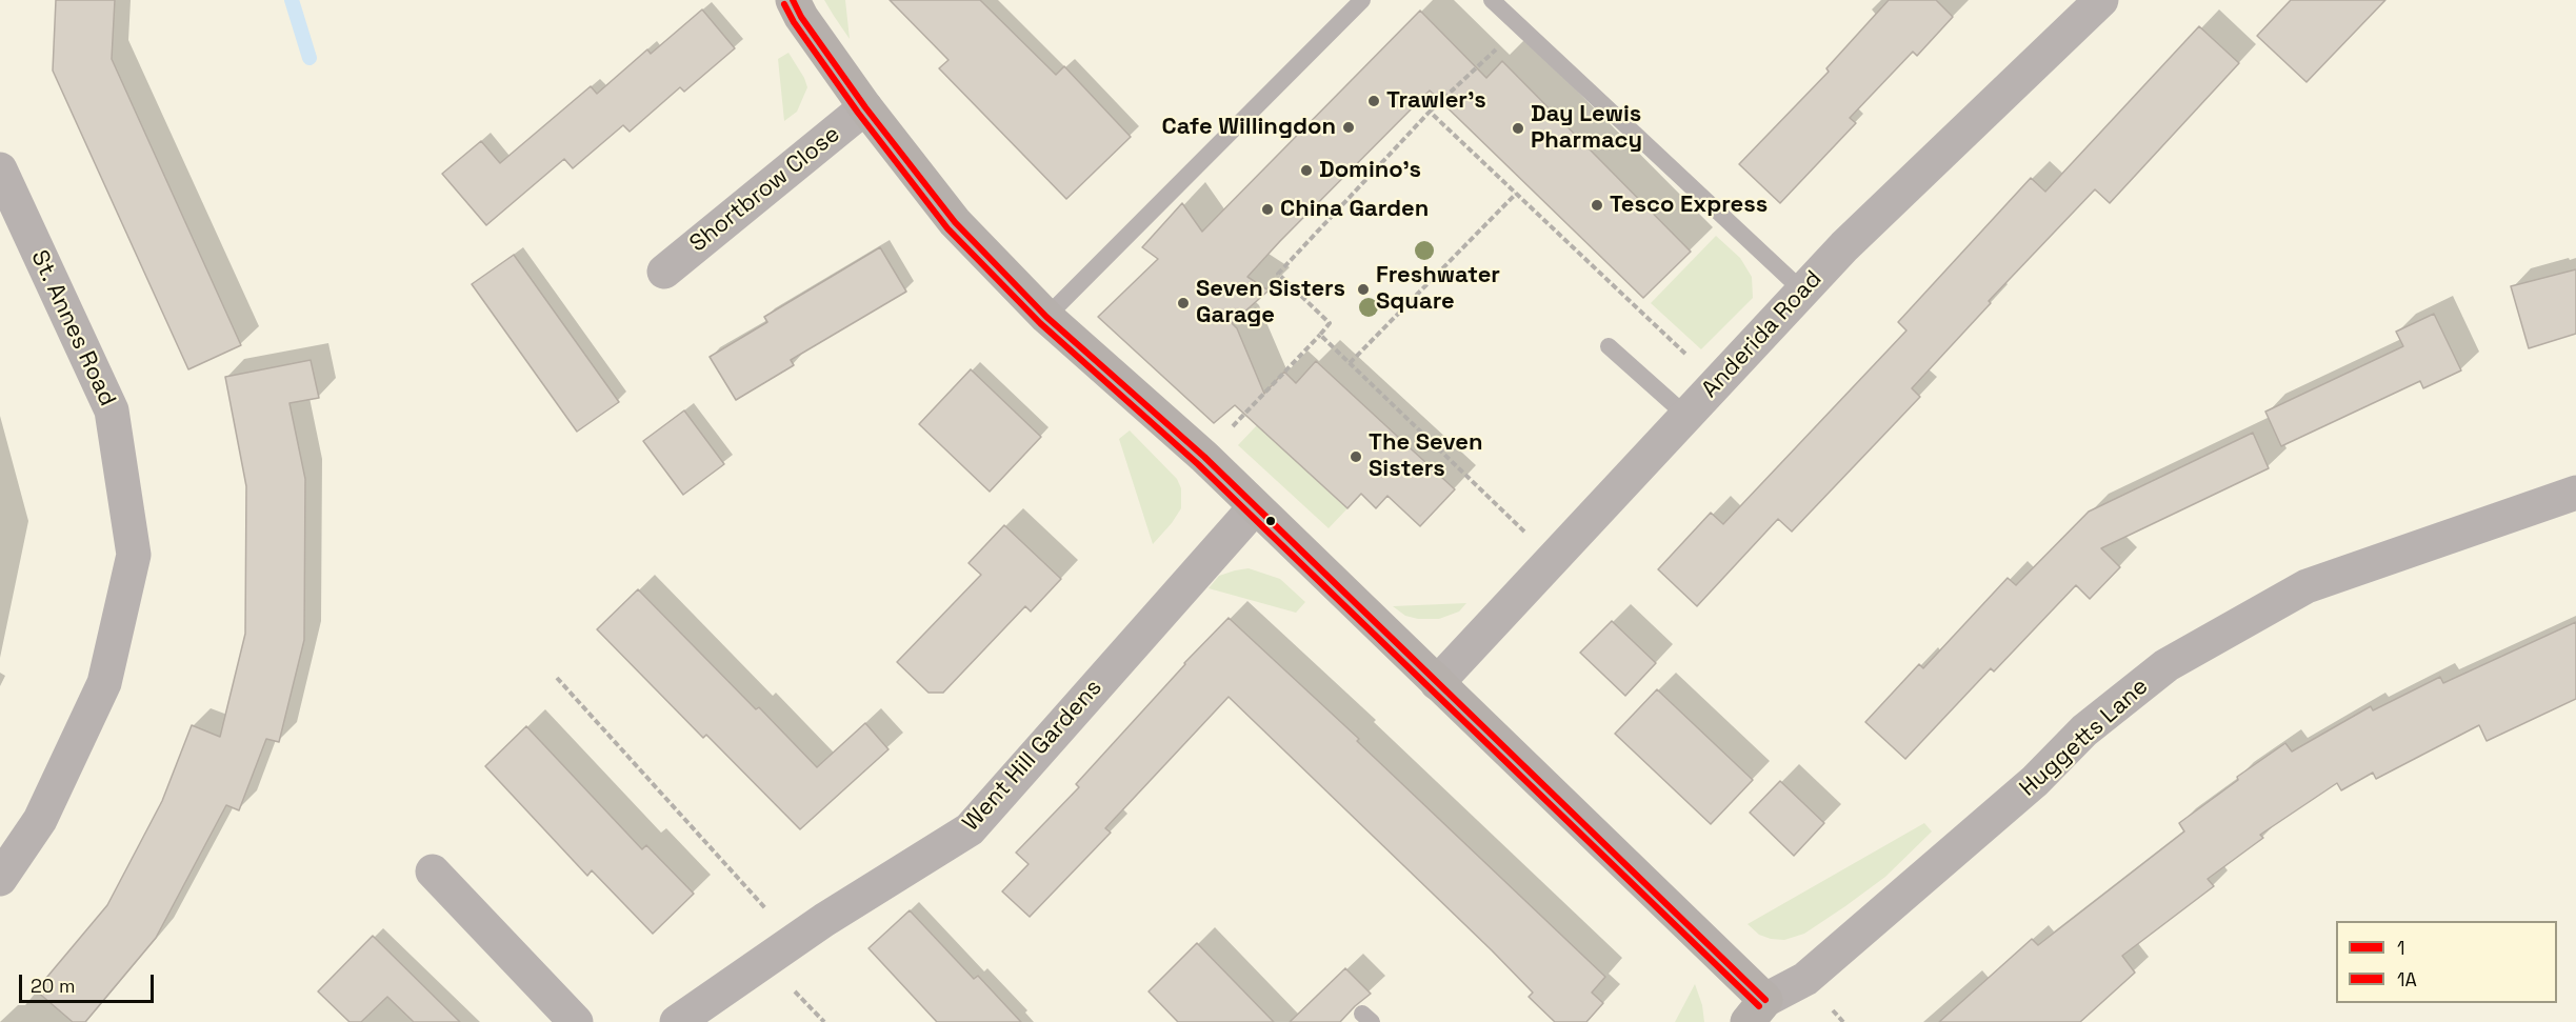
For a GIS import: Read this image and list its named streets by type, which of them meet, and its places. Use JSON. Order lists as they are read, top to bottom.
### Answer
{
  "streets": {
    "street": [
      "Shortbrow Close",
      "St. Annes Road",
      "Anderida Road",
      "Huggetts Lane",
      "Went Hill Gardens"
    ]
  },
  "places": [
    "Trawler's",
    "Cafe Willingdon",
    "Day Lewis Pharmacy",
    "Domino's",
    "Tesco Express",
    "China Garden",
    "Freshwater Square",
    "Seven Sisters Garage",
    "The Seven Sisters"
  ],
  "lines": ["transit line 1", "transit line 1A"],
  "legend": ["1", "1A"],
  "scale_bar": "20 m"
}
